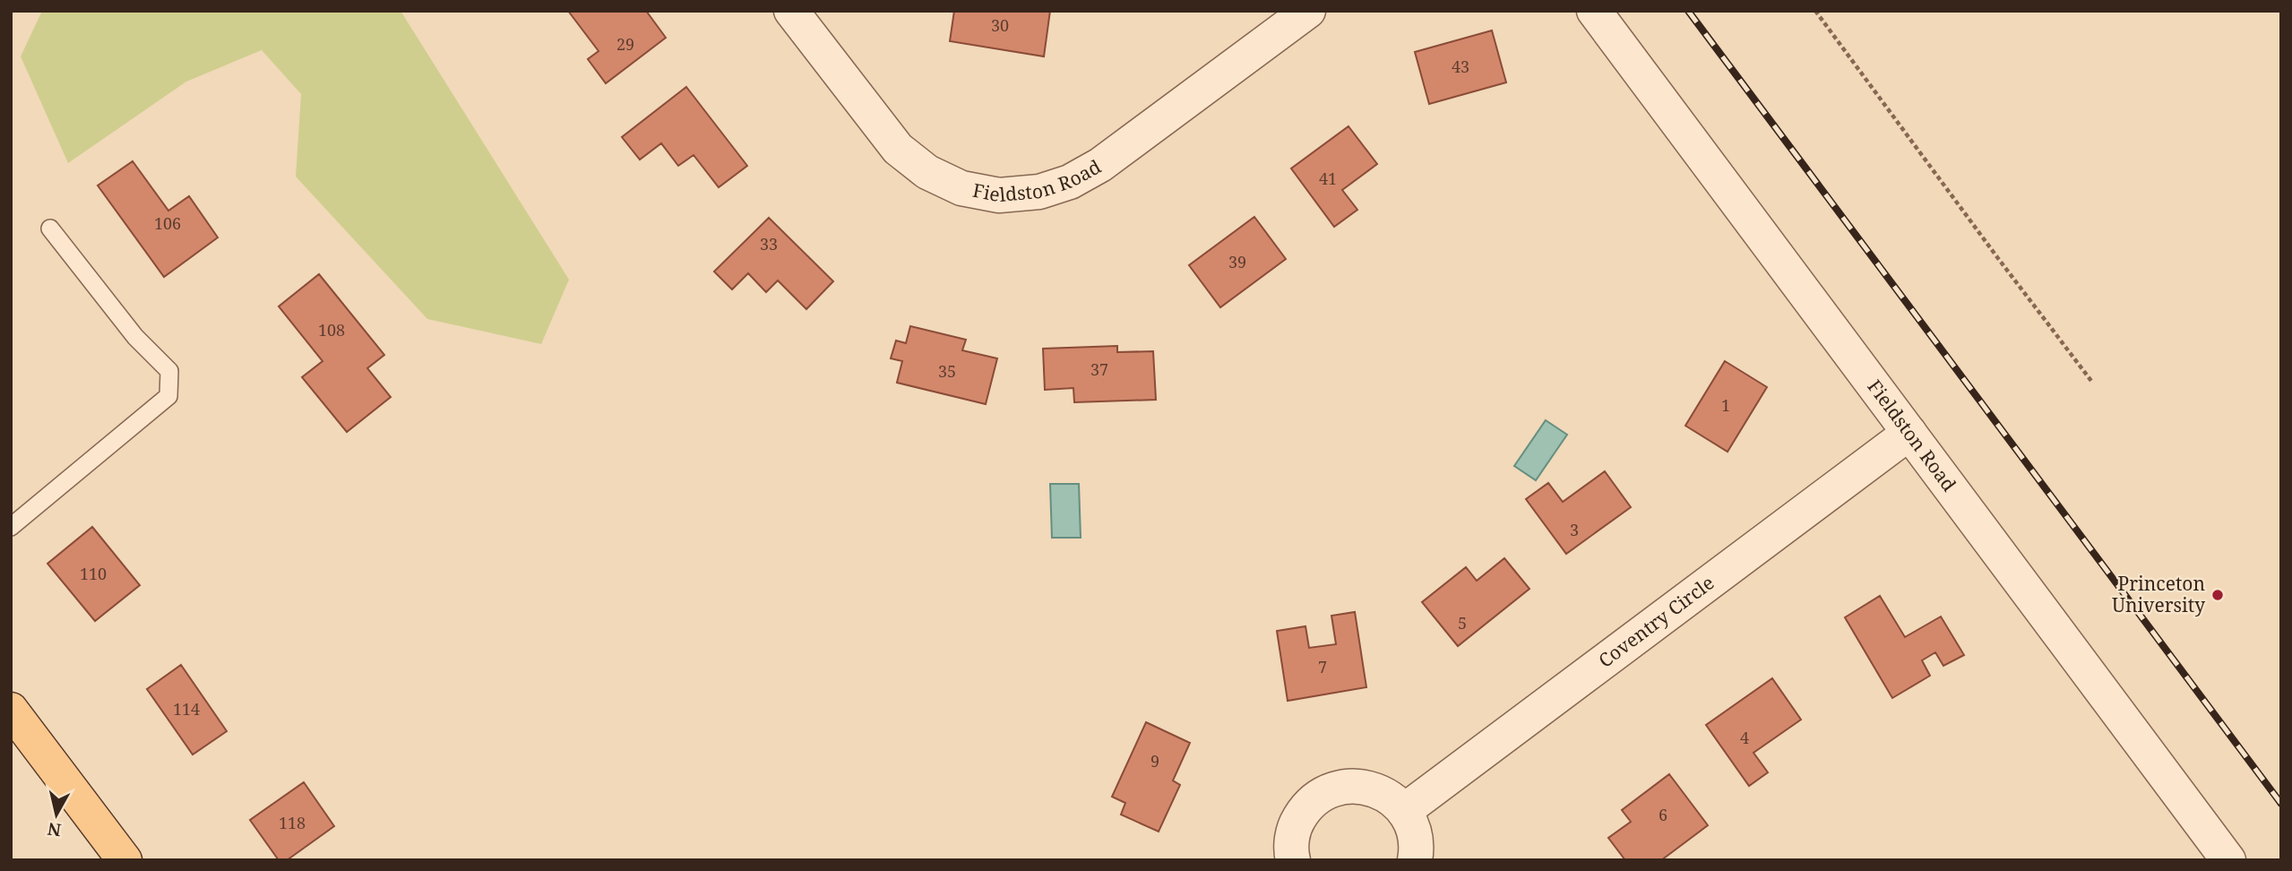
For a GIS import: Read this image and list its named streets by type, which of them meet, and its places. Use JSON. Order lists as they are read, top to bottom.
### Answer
{
  "streets": {
    "street": ["Fieldston Road", "Coventry Circle"]
  },
  "crossings": [
    ["Fieldston Road", "Coventry Circle"]
  ],
  "places": ["Princeton University"],
  "house_numbers": [
    "30",
    "29",
    "43",
    "41",
    "106",
    "33",
    "39",
    "108",
    "37",
    "35",
    "1",
    "3",
    "110",
    "5",
    "7",
    "114",
    "4",
    "9",
    "6",
    "118"
  ],
  "north": "bottom"
}
